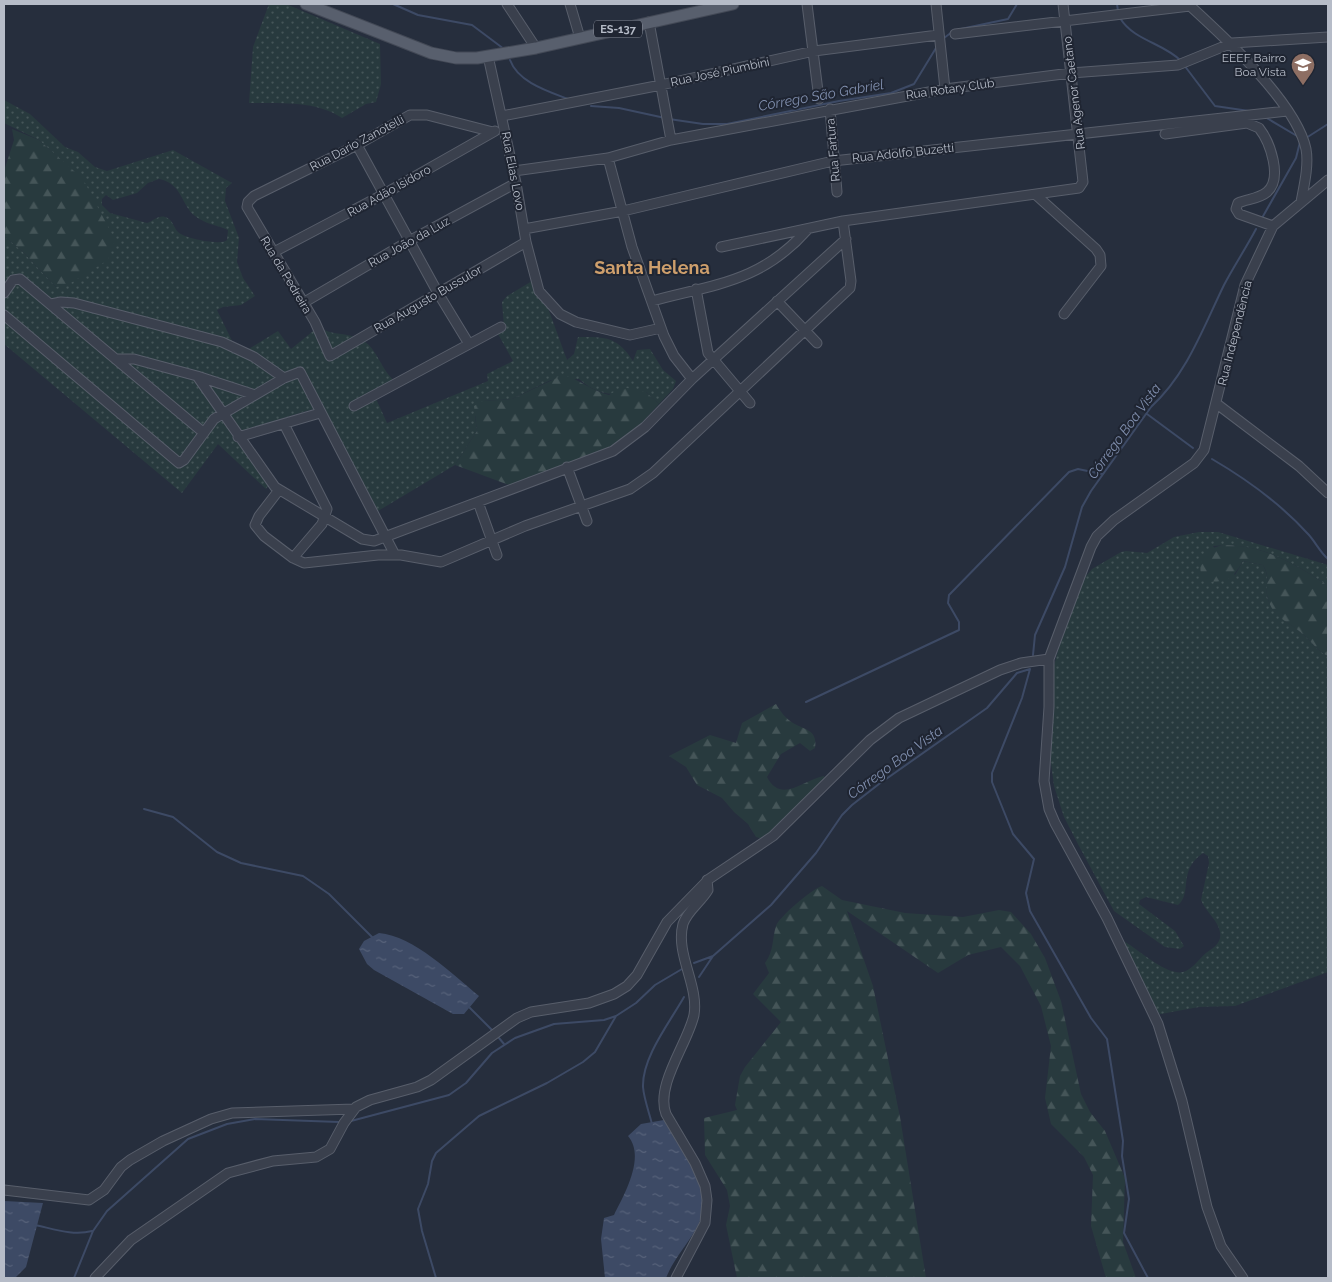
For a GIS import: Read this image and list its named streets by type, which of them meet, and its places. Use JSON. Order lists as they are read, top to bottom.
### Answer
{
  "streets": {
    "main road": ["ES-137"],
    "street": [
      "Rua José Piumbini",
      "Rua Rotary Club",
      "Rua Agenor Caetano",
      "Rua Dario Zanotelli",
      "Rua Fartura",
      "Rua Adolfo Buzetti",
      "Rua Elias Lovo",
      "Rua Adão Isidoro",
      "Rua João da Luz",
      "Rua da Pedreira",
      "Rua Augusto Bussulor",
      "Rua Independência"
    ]
  },
  "crossings": [
    ["ES-137", "Rua Elias Lovo"],
    ["Rua José Piumbini", "Rua Elias Lovo"],
    ["Rua Rotary Club", "Rua Agenor Caetano"],
    ["Rua Rotary Club", "Rua Fartura"],
    ["Rua Rotary Club", "Rua Elias Lovo"],
    ["Rua Agenor Caetano", "Rua Adolfo Buzetti"],
    ["Rua Dario Zanotelli", "Rua Adão Isidoro"],
    ["Rua Dario Zanotelli", "Rua da Pedreira"],
    ["Rua Fartura", "Rua Adolfo Buzetti"],
    ["Rua Adolfo Buzetti", "Rua Elias Lovo"],
    ["Rua Elias Lovo", "Rua Adão Isidoro"],
    ["Rua Elias Lovo", "Rua João da Luz"],
    ["Rua Elias Lovo", "Rua Augusto Bussulor"],
    ["Rua Adão Isidoro", "Rua da Pedreira"],
    ["Rua João da Luz", "Rua da Pedreira"],
    ["Rua da Pedreira", "Rua Augusto Bussulor"]
  ],
  "districts": ["Santa Helena"],
  "water": ["Córrego São Gabriel", "Córrego Boa Vista"],
  "places": {
    "school or university": ["EEEF Bairro Boa Vista"]
  }
}
